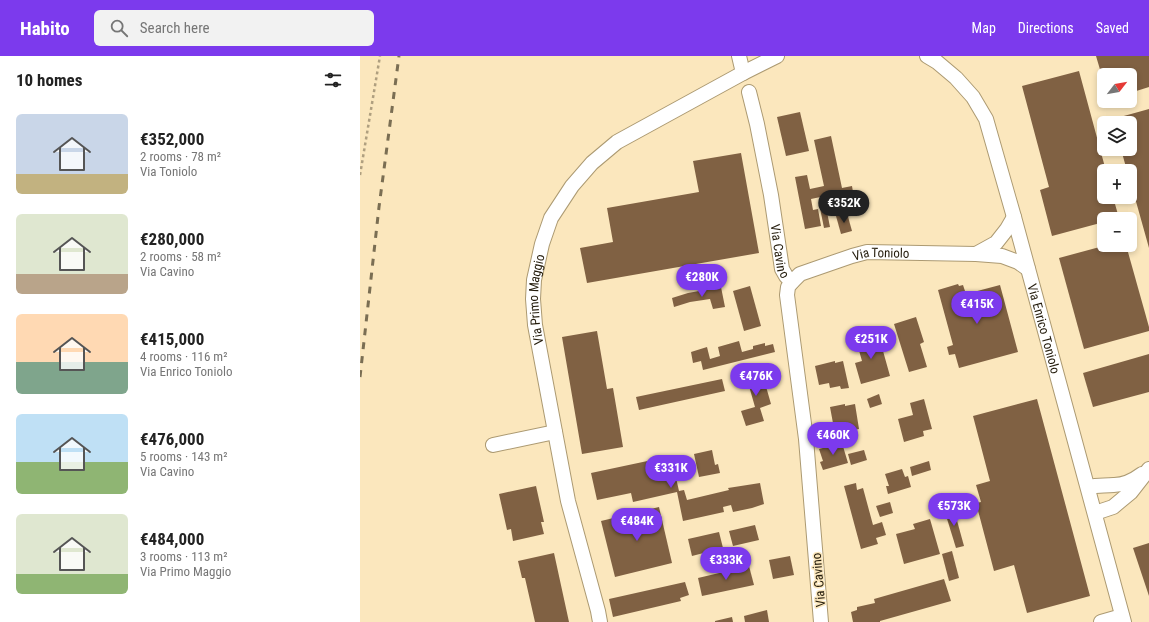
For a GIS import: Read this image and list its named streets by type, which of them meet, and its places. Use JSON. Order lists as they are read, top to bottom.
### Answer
{
  "streets": {
    "street": [
      "Via Cavino",
      "Via Toniolo",
      "Via Primo Maggio",
      "Via Enrico Toniolo"
    ]
  },
  "crossings": [
    ["Via Cavino", "Via Toniolo"],
    ["Via Toniolo", "Via Enrico Toniolo"]
  ],
  "north": "top right",
  "page": {
    "header": "Habito",
    "search": "Search here",
    "nav": ["Map", "Directions", "Saved"],
    "heading": "10 homes",
    "map_buttons": ["+", "−"],
    "list": [
      {
        "name": "€352,000",
        "note": "2 rooms · 78 m² · Via Toniolo"
      },
      {
        "name": "€280,000",
        "note": "2 rooms · 58 m² · Via Cavino"
      },
      {
        "name": "€415,000",
        "note": "4 rooms · 116 m² · Via Enrico Toniolo"
      },
      {
        "name": "€476,000",
        "note": "5 rooms · 143 m² · Via Cavino"
      },
      {
        "name": "€484,000",
        "note": "3 rooms · 113 m² · Via Primo Maggio"
      }
    ],
    "price": [
      "€352K",
      "€280K",
      "€415K",
      "€251K",
      "€476K",
      "€460K",
      "€331K",
      "€573K",
      "€484K",
      "€333K"
    ]
  }
}
